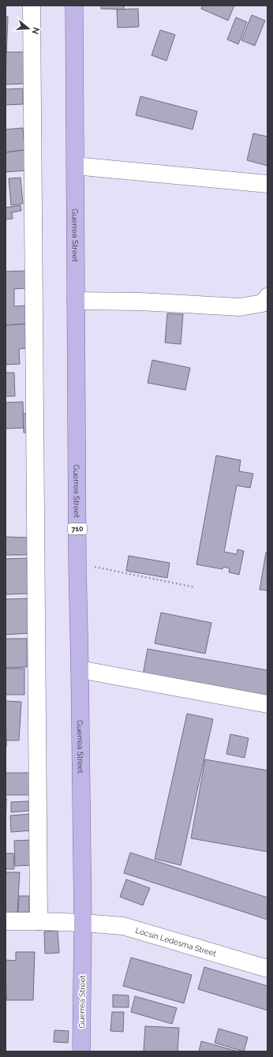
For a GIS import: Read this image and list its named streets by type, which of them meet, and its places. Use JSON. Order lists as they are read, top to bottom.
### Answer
{
  "streets": {
    "main road": ["Guerrea Street", "710"],
    "street": ["Locsin Ledesma Street"]
  },
  "crossings": [
    ["Guerrea Street", "Locsin Ledesma Street"]
  ],
  "north": "right"
}
